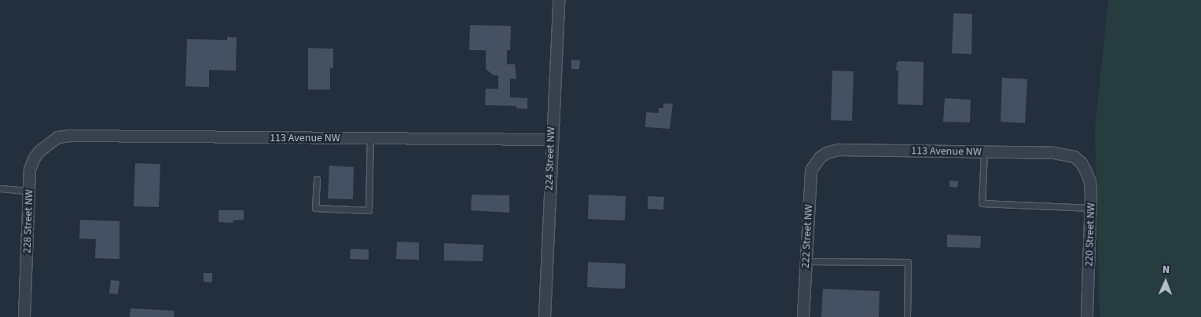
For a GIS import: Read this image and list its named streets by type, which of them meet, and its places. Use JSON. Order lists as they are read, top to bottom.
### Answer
{
  "streets": {
    "street": [
      "113 Avenue NW",
      "224 Street NW",
      "228 Street NW",
      "220 Street NW",
      "222 Street NW"
    ]
  },
  "crossings": [
    ["113 Avenue NW", "224 Street NW"],
    ["113 Avenue NW", "228 Street NW"],
    ["113 Avenue NW", "220 Street NW"],
    ["113 Avenue NW", "222 Street NW"]
  ],
  "north": "top"
}
